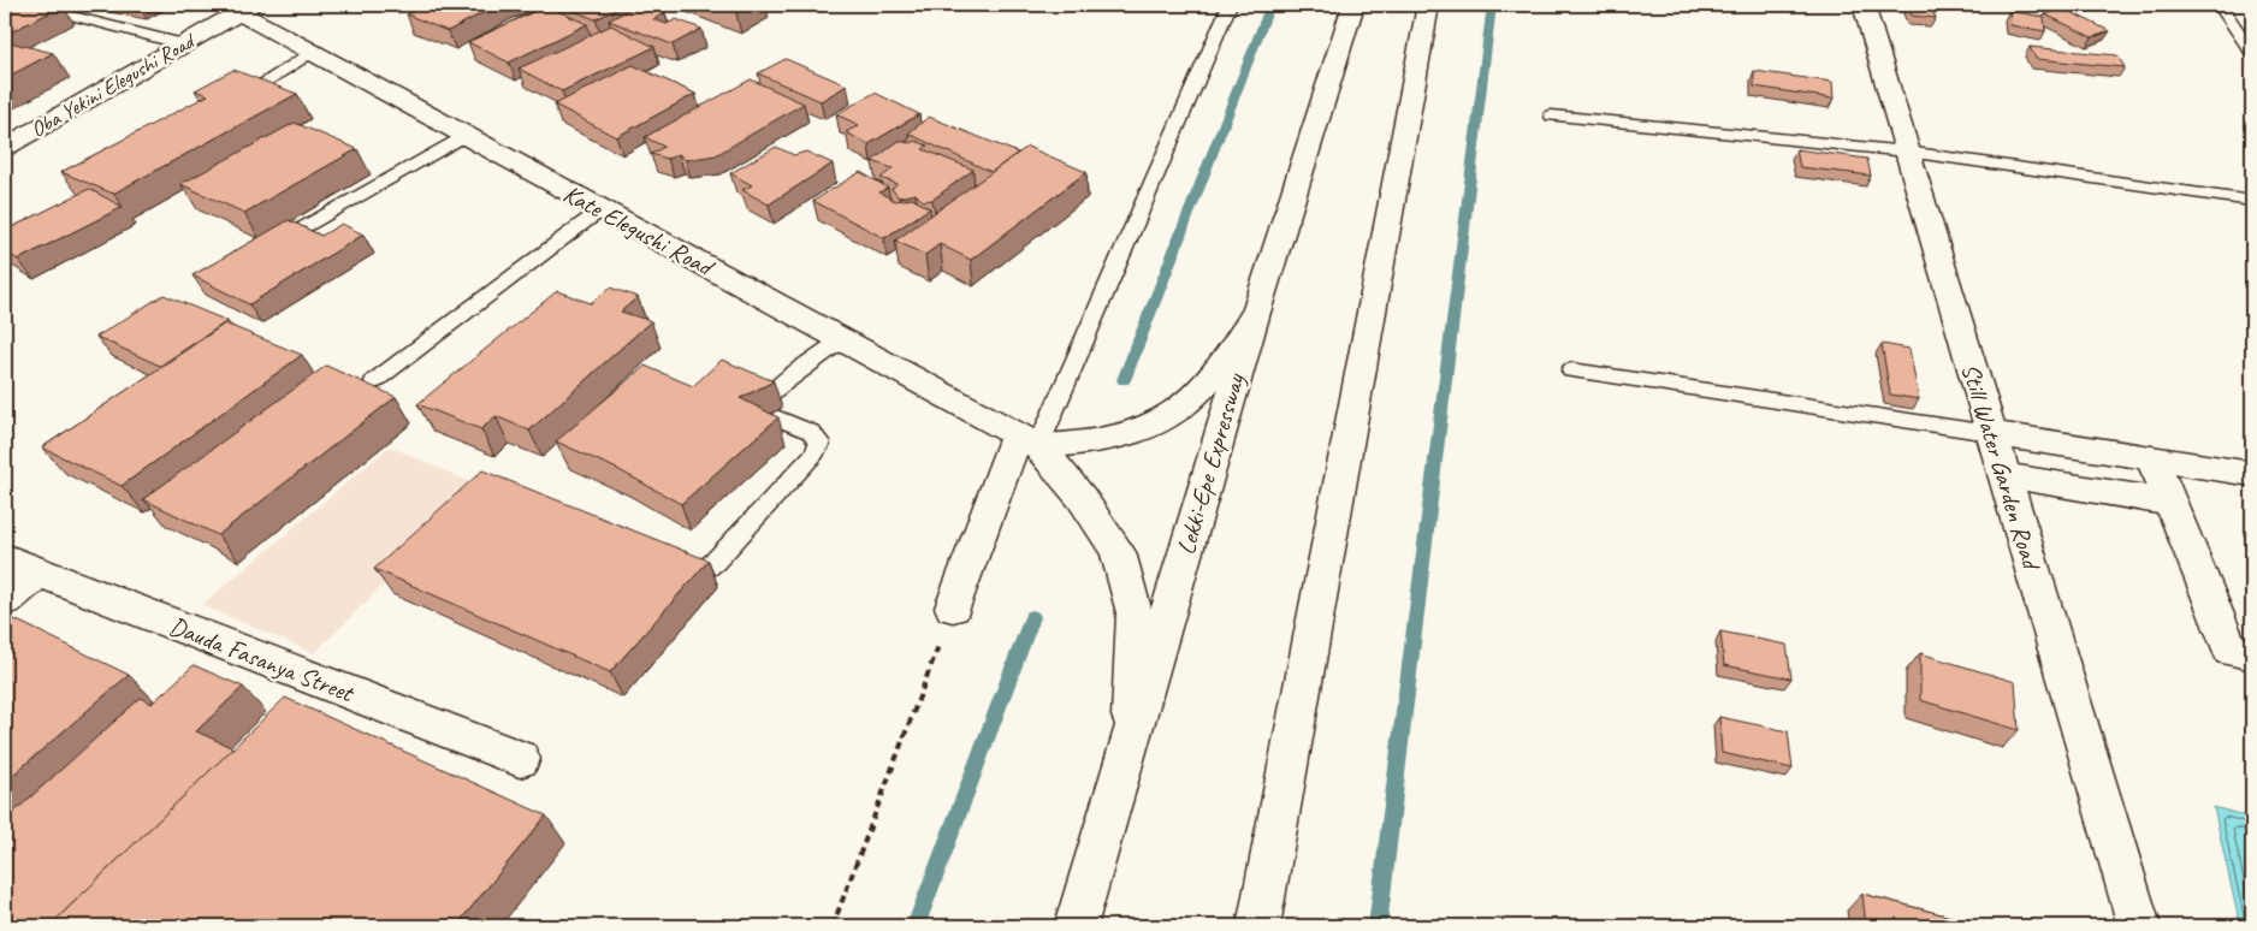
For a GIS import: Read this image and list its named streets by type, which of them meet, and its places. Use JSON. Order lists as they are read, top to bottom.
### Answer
{
  "streets": {
    "main road": [
      "Oba Yekini Elegushi Road",
      "Kate Elegushi Road",
      "Lekki-Epe Expressway",
      "Still Water Garden Road",
      "Dauda Fasanya Street"
    ]
  },
  "crossings": [
    ["Oba Yekini Elegushi Road", "Kate Elegushi Road"],
    ["Kate Elegushi Road", "Lekki-Epe Expressway"]
  ]
}
